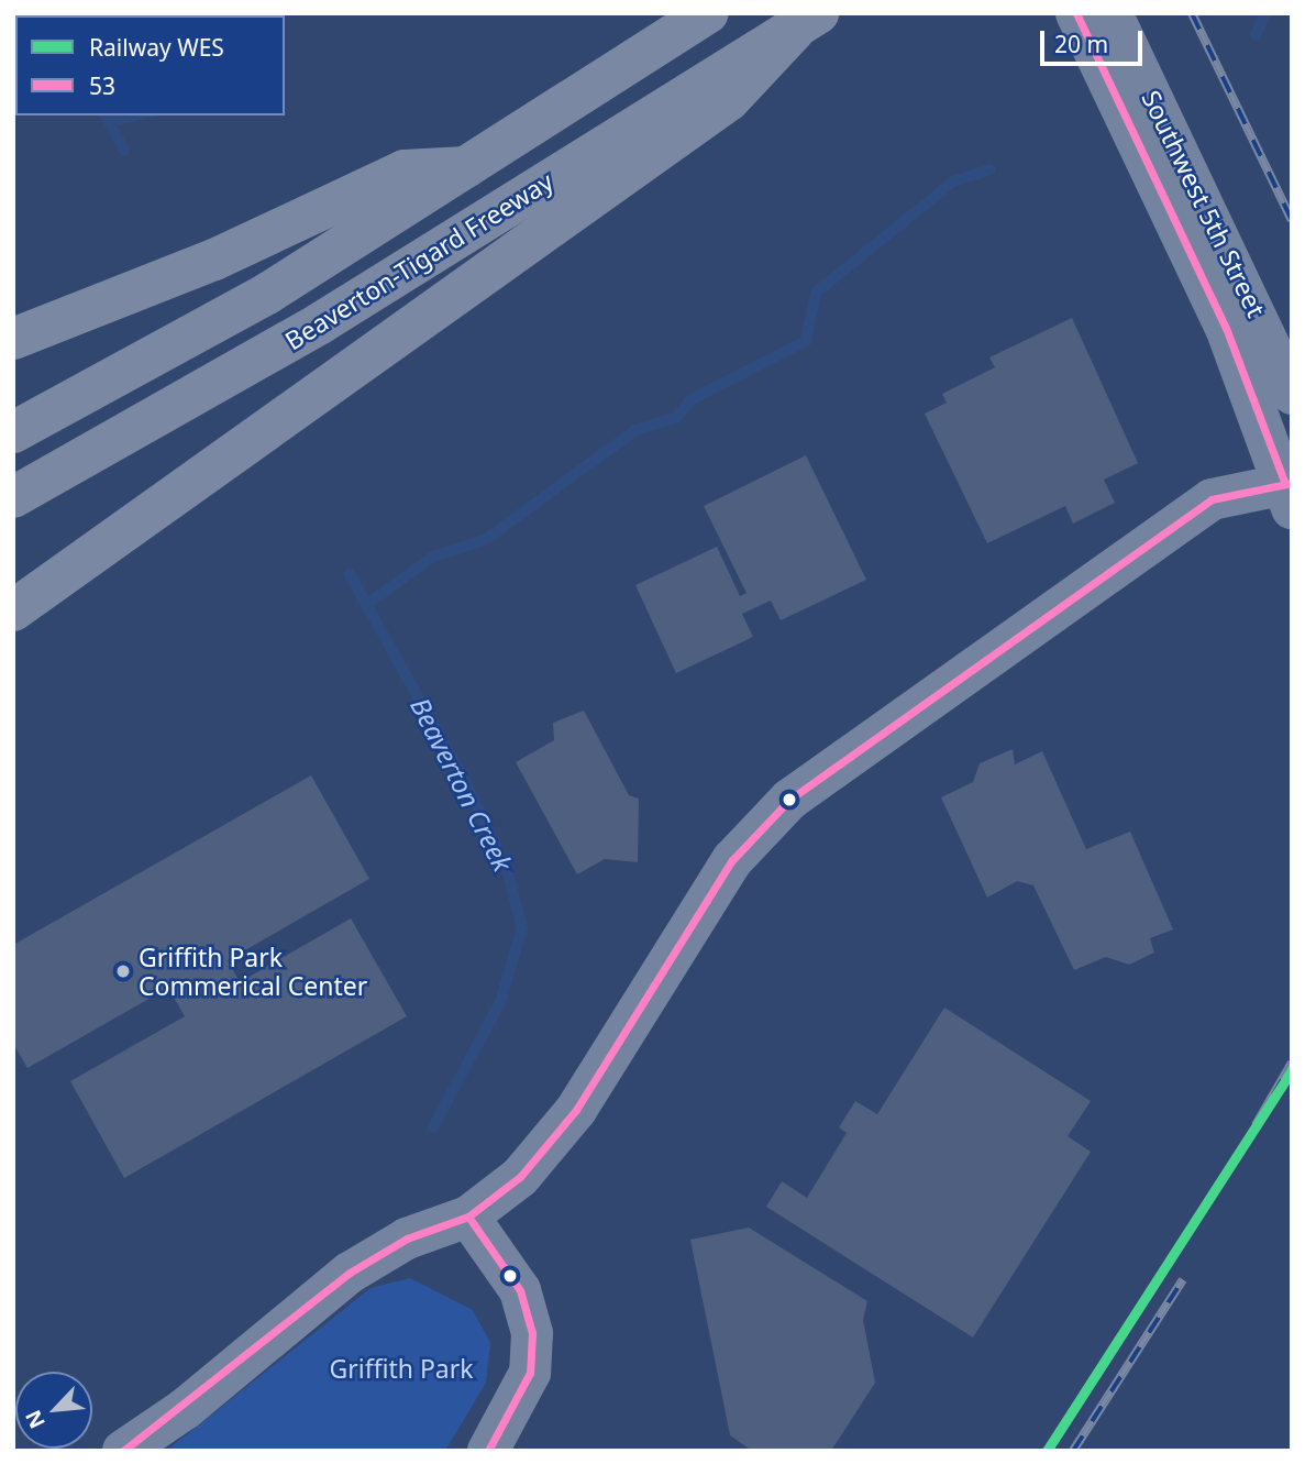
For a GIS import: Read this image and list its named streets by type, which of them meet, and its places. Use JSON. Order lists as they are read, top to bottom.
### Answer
{
  "streets": {
    "highway": ["Beaverton-Tigard Freeway"],
    "street": ["Southwest 5th Street"]
  },
  "water": ["Beaverton Creek"],
  "parks": ["Griffith Park"],
  "places": ["Griffith Park Commerical Center"],
  "lines": ["transit line 53", "rail line WES"],
  "legend": ["Railway WES", "53"],
  "scale_bar": "20 m",
  "north": "bottom left"
}
